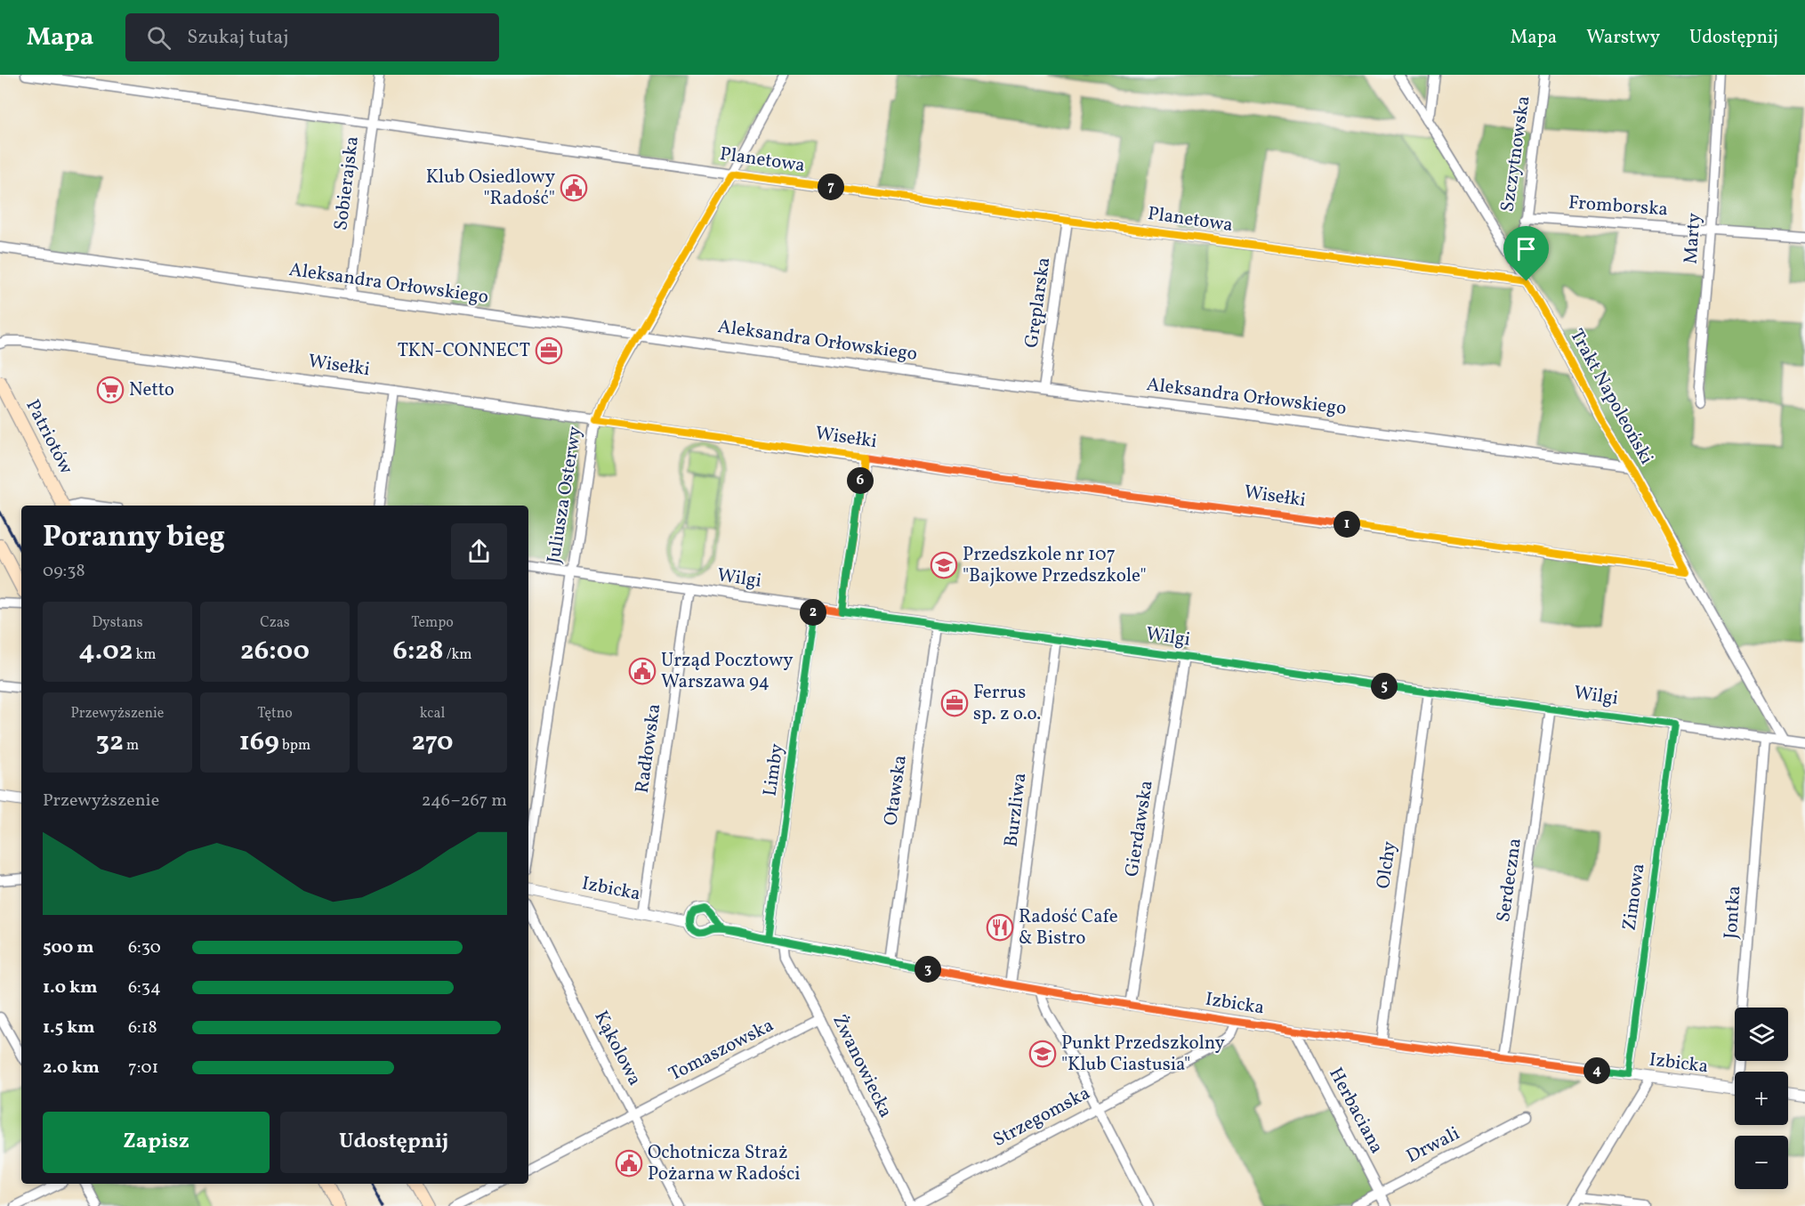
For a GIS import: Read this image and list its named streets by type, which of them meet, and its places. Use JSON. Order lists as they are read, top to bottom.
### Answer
{
  "streets": {
    "main road": ["Patriotów"],
    "street": [
      "Szczytnowska",
      "Planetowa",
      "Sobierajska",
      "Fromborska",
      "Marty",
      "Aleksandra Orłowskiego",
      "Gręplarska",
      "Wisełki",
      "Trakt Napoleoński",
      "Juliusza Osterwy",
      "Wilgi",
      "Radłowska",
      "Limby",
      "Otawska",
      "Burzliwa",
      "Gierdawska",
      "Olchy",
      "Serdeczna",
      "Izbicka",
      "Zimowa",
      "Jontka",
      "Kąkolowa",
      "Tomaszowska",
      "Żwanowiecka",
      "Herbaciana",
      "Strzegomska",
      "Drwali"
    ]
  },
  "crossings": [
    ["Szczytnowska", "Fromborska"],
    ["Szczytnowska", "Trakt Napoleoński"],
    ["Planetowa", "Sobierajska"],
    ["Planetowa", "Gręplarska"],
    ["Planetowa", "Trakt Napoleoński"],
    ["Planetowa", "Juliusza Osterwy"],
    ["Sobierajska", "Aleksandra Orłowskiego"],
    ["Fromborska", "Marty"],
    ["Aleksandra Orłowskiego", "Gręplarska"],
    ["Aleksandra Orłowskiego", "Trakt Napoleoński"],
    ["Aleksandra Orłowskiego", "Juliusza Osterwy"],
    ["Wisełki", "Trakt Napoleoński"],
    ["Wisełki", "Juliusza Osterwy"],
    ["Trakt Napoleoński", "Wilgi"],
    ["Juliusza Osterwy", "Wilgi"],
    ["Wilgi", "Radłowska"],
    ["Wilgi", "Limby"],
    ["Wilgi", "Otawska"],
    ["Wilgi", "Burzliwa"],
    ["Wilgi", "Gierdawska"],
    ["Wilgi", "Olchy"],
    ["Wilgi", "Serdeczna"],
    ["Wilgi", "Zimowa"],
    ["Wilgi", "Jontka"],
    ["Radłowska", "Izbicka"],
    ["Limby", "Izbicka"],
    ["Otawska", "Izbicka"],
    ["Burzliwa", "Izbicka"],
    ["Gierdawska", "Izbicka"],
    ["Olchy", "Izbicka"],
    ["Serdeczna", "Izbicka"],
    ["Izbicka", "Zimowa"],
    ["Izbicka", "Żwanowiecka"],
    ["Izbicka", "Herbaciana"],
    ["Izbicka", "Strzegomska"],
    ["Kąkolowa", "Tomaszowska"],
    ["Tomaszowska", "Żwanowiecka"],
    ["Żwanowiecka", "Strzegomska"],
    ["Herbaciana", "Drwali"]
  ],
  "places": {
    "public building": ["Klub Osiedlowy \"Radość\"", "Urząd Pocztowy Warszawa 94", "Ochotnicza Straż Pożarna w Radości"],
    "office": ["TKN-CONNECT", "Ferrus sp. z o.o."],
    "supermarket": ["Netto"],
    "school or university": ["Przedszkole nr 107 \"Bajkowe Przedszkole\"", "Punkt Przedszkolny \"Klub Ciastusia\""],
    "restaurant": ["Radość Cafe & Bistro"]
  },
  "page": {
    "header": "Mapa",
    "search": "Szukaj tutaj",
    "nav": ["Mapa", "Warstwy", "Udostępnij"],
    "pins": [
      "7",
      "6",
      "1",
      "2",
      "5",
      "3",
      "4"
    ],
    "heading": ["Poranny bieg", "09:38"],
    "stats": [
      ["Dystans", "4.02 km"],
      ["Czas", "26:00"],
      ["Tempo", "6:28 /km"],
      ["Przewyższenie", "32 m"],
      ["Tętno", "169 bpm"],
      ["kcal", "270"]
    ],
    "chart": ["Przewyższenie", "246–267 m"],
    "list": [
      {
        "name": "500 m",
        "note": "6:30"
      },
      {
        "name": "1.0 km",
        "note": "6:34"
      },
      {
        "name": "1.5 km",
        "note": "6:18"
      },
      {
        "name": "2.0 km",
        "note": "7:01"
      }
    ],
    "map_buttons": ["+", "−"],
    "buttons": ["Zapisz", "Udostępnij"]
  }
}
